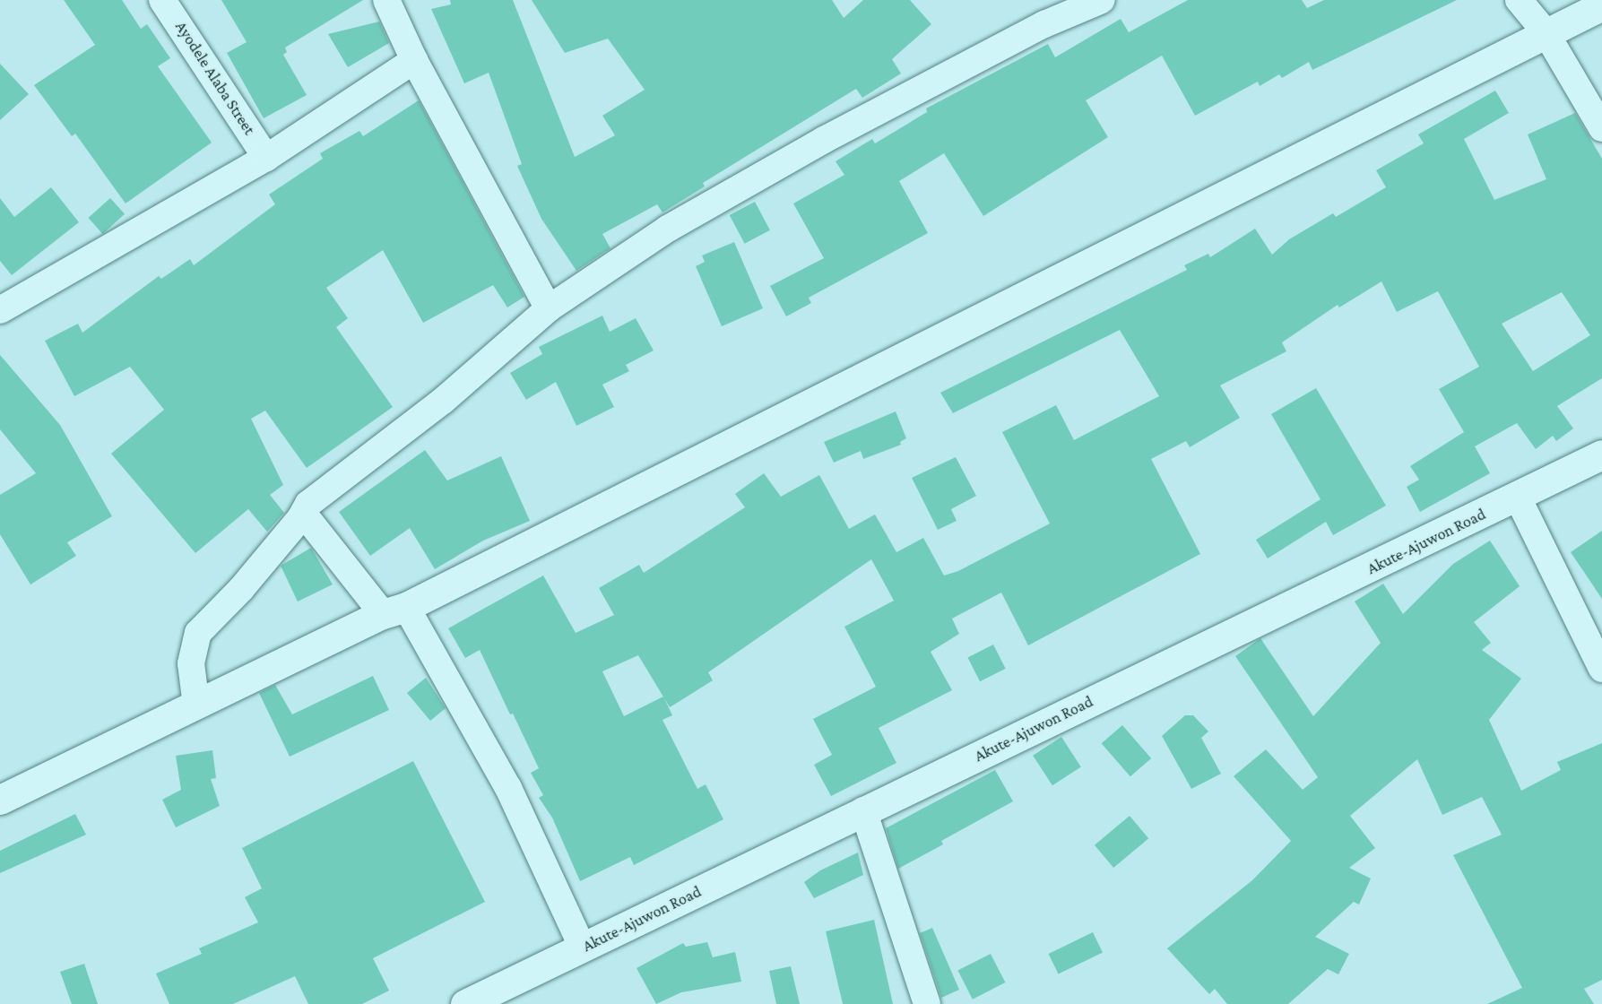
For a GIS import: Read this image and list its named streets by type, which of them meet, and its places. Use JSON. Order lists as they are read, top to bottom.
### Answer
{
  "streets": {
    "street": ["Ayodele Alaba Street", "Akute-Ajuwon Road"]
  }
}
